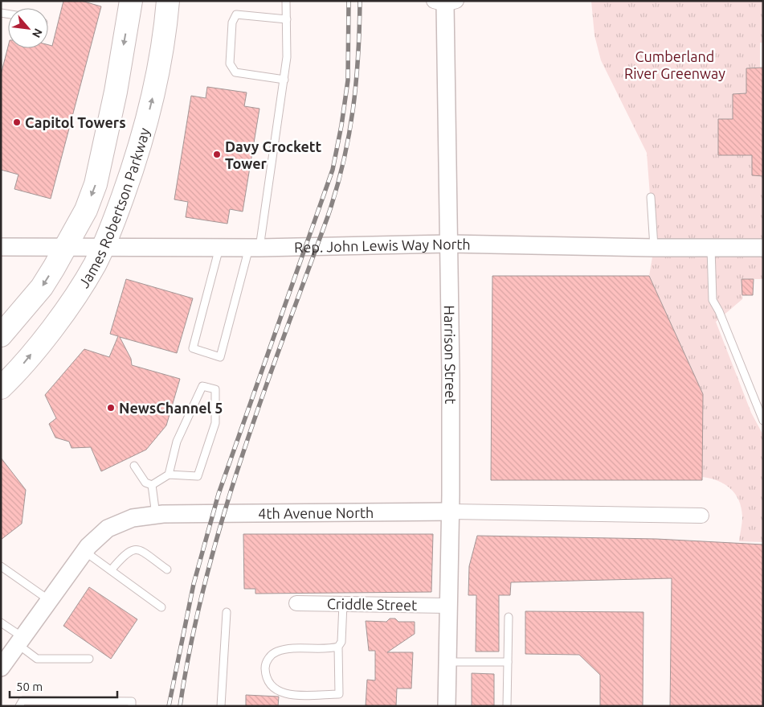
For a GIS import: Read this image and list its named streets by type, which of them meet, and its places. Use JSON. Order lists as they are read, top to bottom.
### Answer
{
  "streets": {
    "main road": ["James Robertson Parkway"],
    "street": [
      "Rep. John Lewis Way North",
      "Harrison Street",
      "4th Avenue North",
      "Criddle Street"
    ]
  },
  "crossings": [
    ["James Robertson Parkway", "Rep. John Lewis Way North"],
    ["Rep. John Lewis Way North", "Harrison Street"],
    ["Harrison Street", "4th Avenue North"],
    ["Harrison Street", "Criddle Street"]
  ],
  "parks": ["Cumberland River Greenway"],
  "places": ["Capitol Towers", "Davy Crockett Tower", "NewsChannel 5"],
  "scale_bar": "50 m",
  "north": "bottom right"
}
